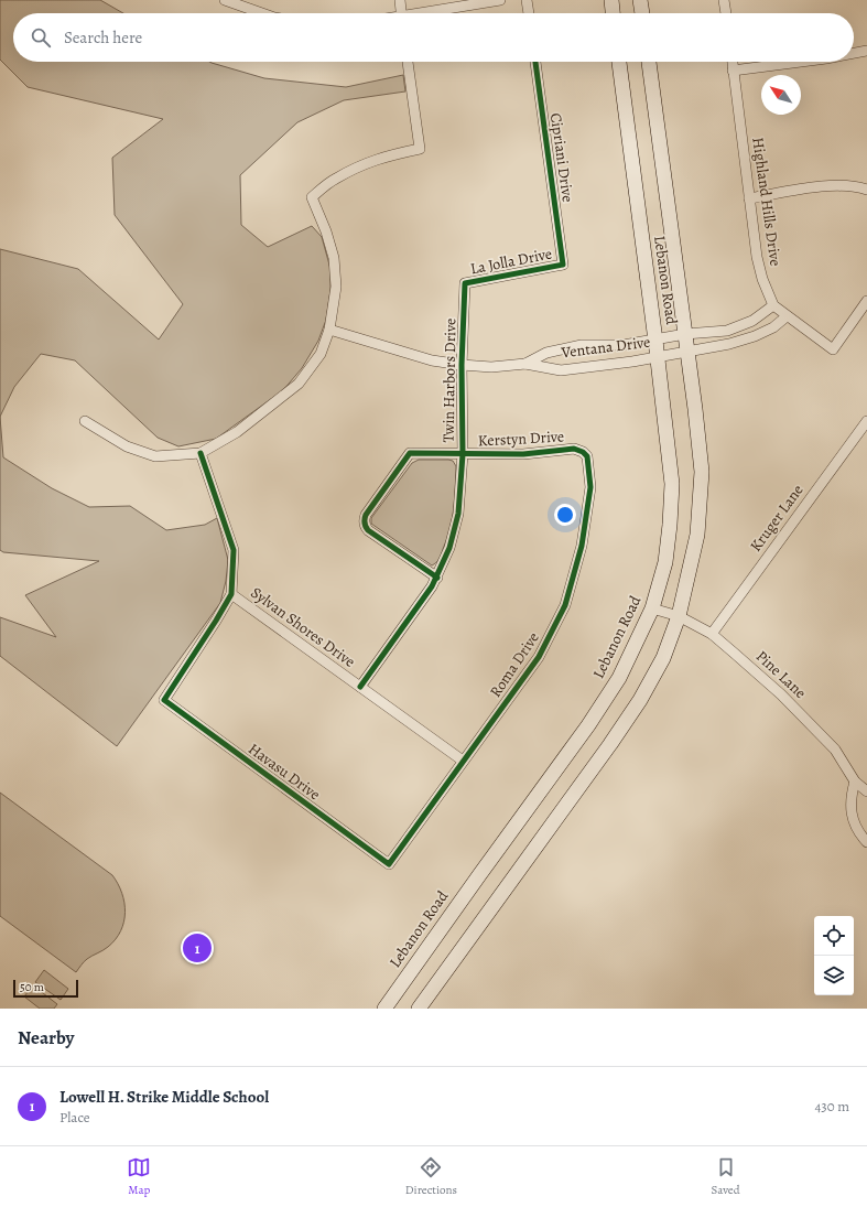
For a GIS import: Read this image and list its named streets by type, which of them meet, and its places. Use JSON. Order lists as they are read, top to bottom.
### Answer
{
  "streets": {
    "main road": ["Lebanon Road"],
    "street": [
      "Cipriani Drive",
      "Highland Hills Drive",
      "La Jolla Drive",
      "Ventana Drive",
      "Twin Harbors Drive",
      "Kerstyn Drive",
      "Kruger Lane",
      "Sylvan Shores Drive",
      "Roma Drive",
      "Pine Lane",
      "Havasu Drive"
    ]
  },
  "crossings": [
    ["Cipriani Drive", "La Jolla Drive"],
    ["Highland Hills Drive", "Ventana Drive"],
    ["La Jolla Drive", "Twin Harbors Drive"],
    ["Lebanon Road", "Ventana Drive"],
    ["Lebanon Road", "Pine Lane"],
    ["Ventana Drive", "Twin Harbors Drive"],
    ["Twin Harbors Drive", "Kerstyn Drive"],
    ["Twin Harbors Drive", "Sylvan Shores Drive"],
    ["Kerstyn Drive", "Roma Drive"],
    ["Kruger Lane", "Pine Lane"],
    ["Sylvan Shores Drive", "Roma Drive"],
    ["Sylvan Shores Drive", "Havasu Drive"],
    ["Roma Drive", "Havasu Drive"]
  ],
  "scale_bar": "50 m",
  "north": "top left",
  "page": {
    "search": "Search here",
    "pins": "1",
    "scale": "50 m",
    "heading": "Nearby",
    "list": [
      {
        "mark": "1",
        "name": "Lowell H. Strike Middle School",
        "note": "Place",
        "value": "430 m"
      }
    ],
    "nav": ["Map", "Directions", "Saved"]
  }
}
